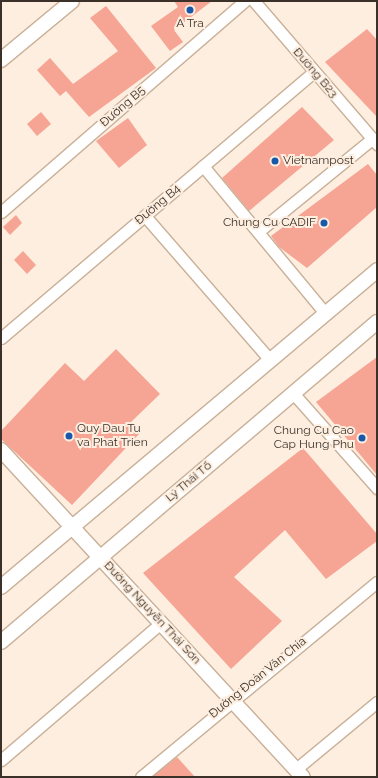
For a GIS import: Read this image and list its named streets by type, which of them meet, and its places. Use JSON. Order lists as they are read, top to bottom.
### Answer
{
  "streets": {
    "street": [
      "Đường B23",
      "Đường B5",
      "Đường B4",
      "Lý Thái Tổ",
      "Đường Nguyễn Thái Sơn",
      "Đường Đoàn Văn Chia"
    ]
  },
  "crossings": [
    ["Đường B23", "Đường B4"],
    ["Lý Thái Tổ", "Đường Nguyễn Thái Sơn"],
    ["Đường Nguyễn Thái Sơn", "Đường Đoàn Văn Chia"]
  ],
  "places": [
    "A Tra",
    "Vietnampost",
    "Chung Cu CADIF",
    "Quy Dau Tu va Phat Trien",
    "Chung Cu Cao Cap Hung Phu"
  ]
}
